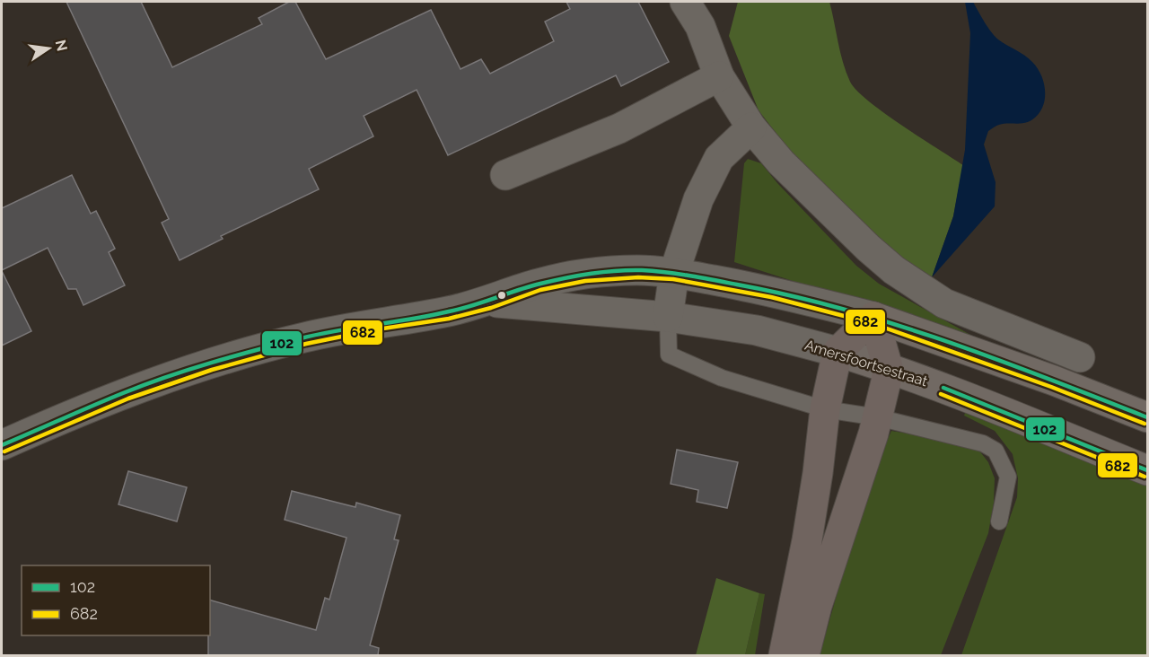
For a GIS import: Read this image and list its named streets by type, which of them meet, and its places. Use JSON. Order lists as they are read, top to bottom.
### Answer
{
  "streets": {
    "main road": ["Amersfoortsestraat"]
  },
  "lines": ["transit line 102", "transit line 682"],
  "legend": ["102", "682"],
  "north": "right"
}
